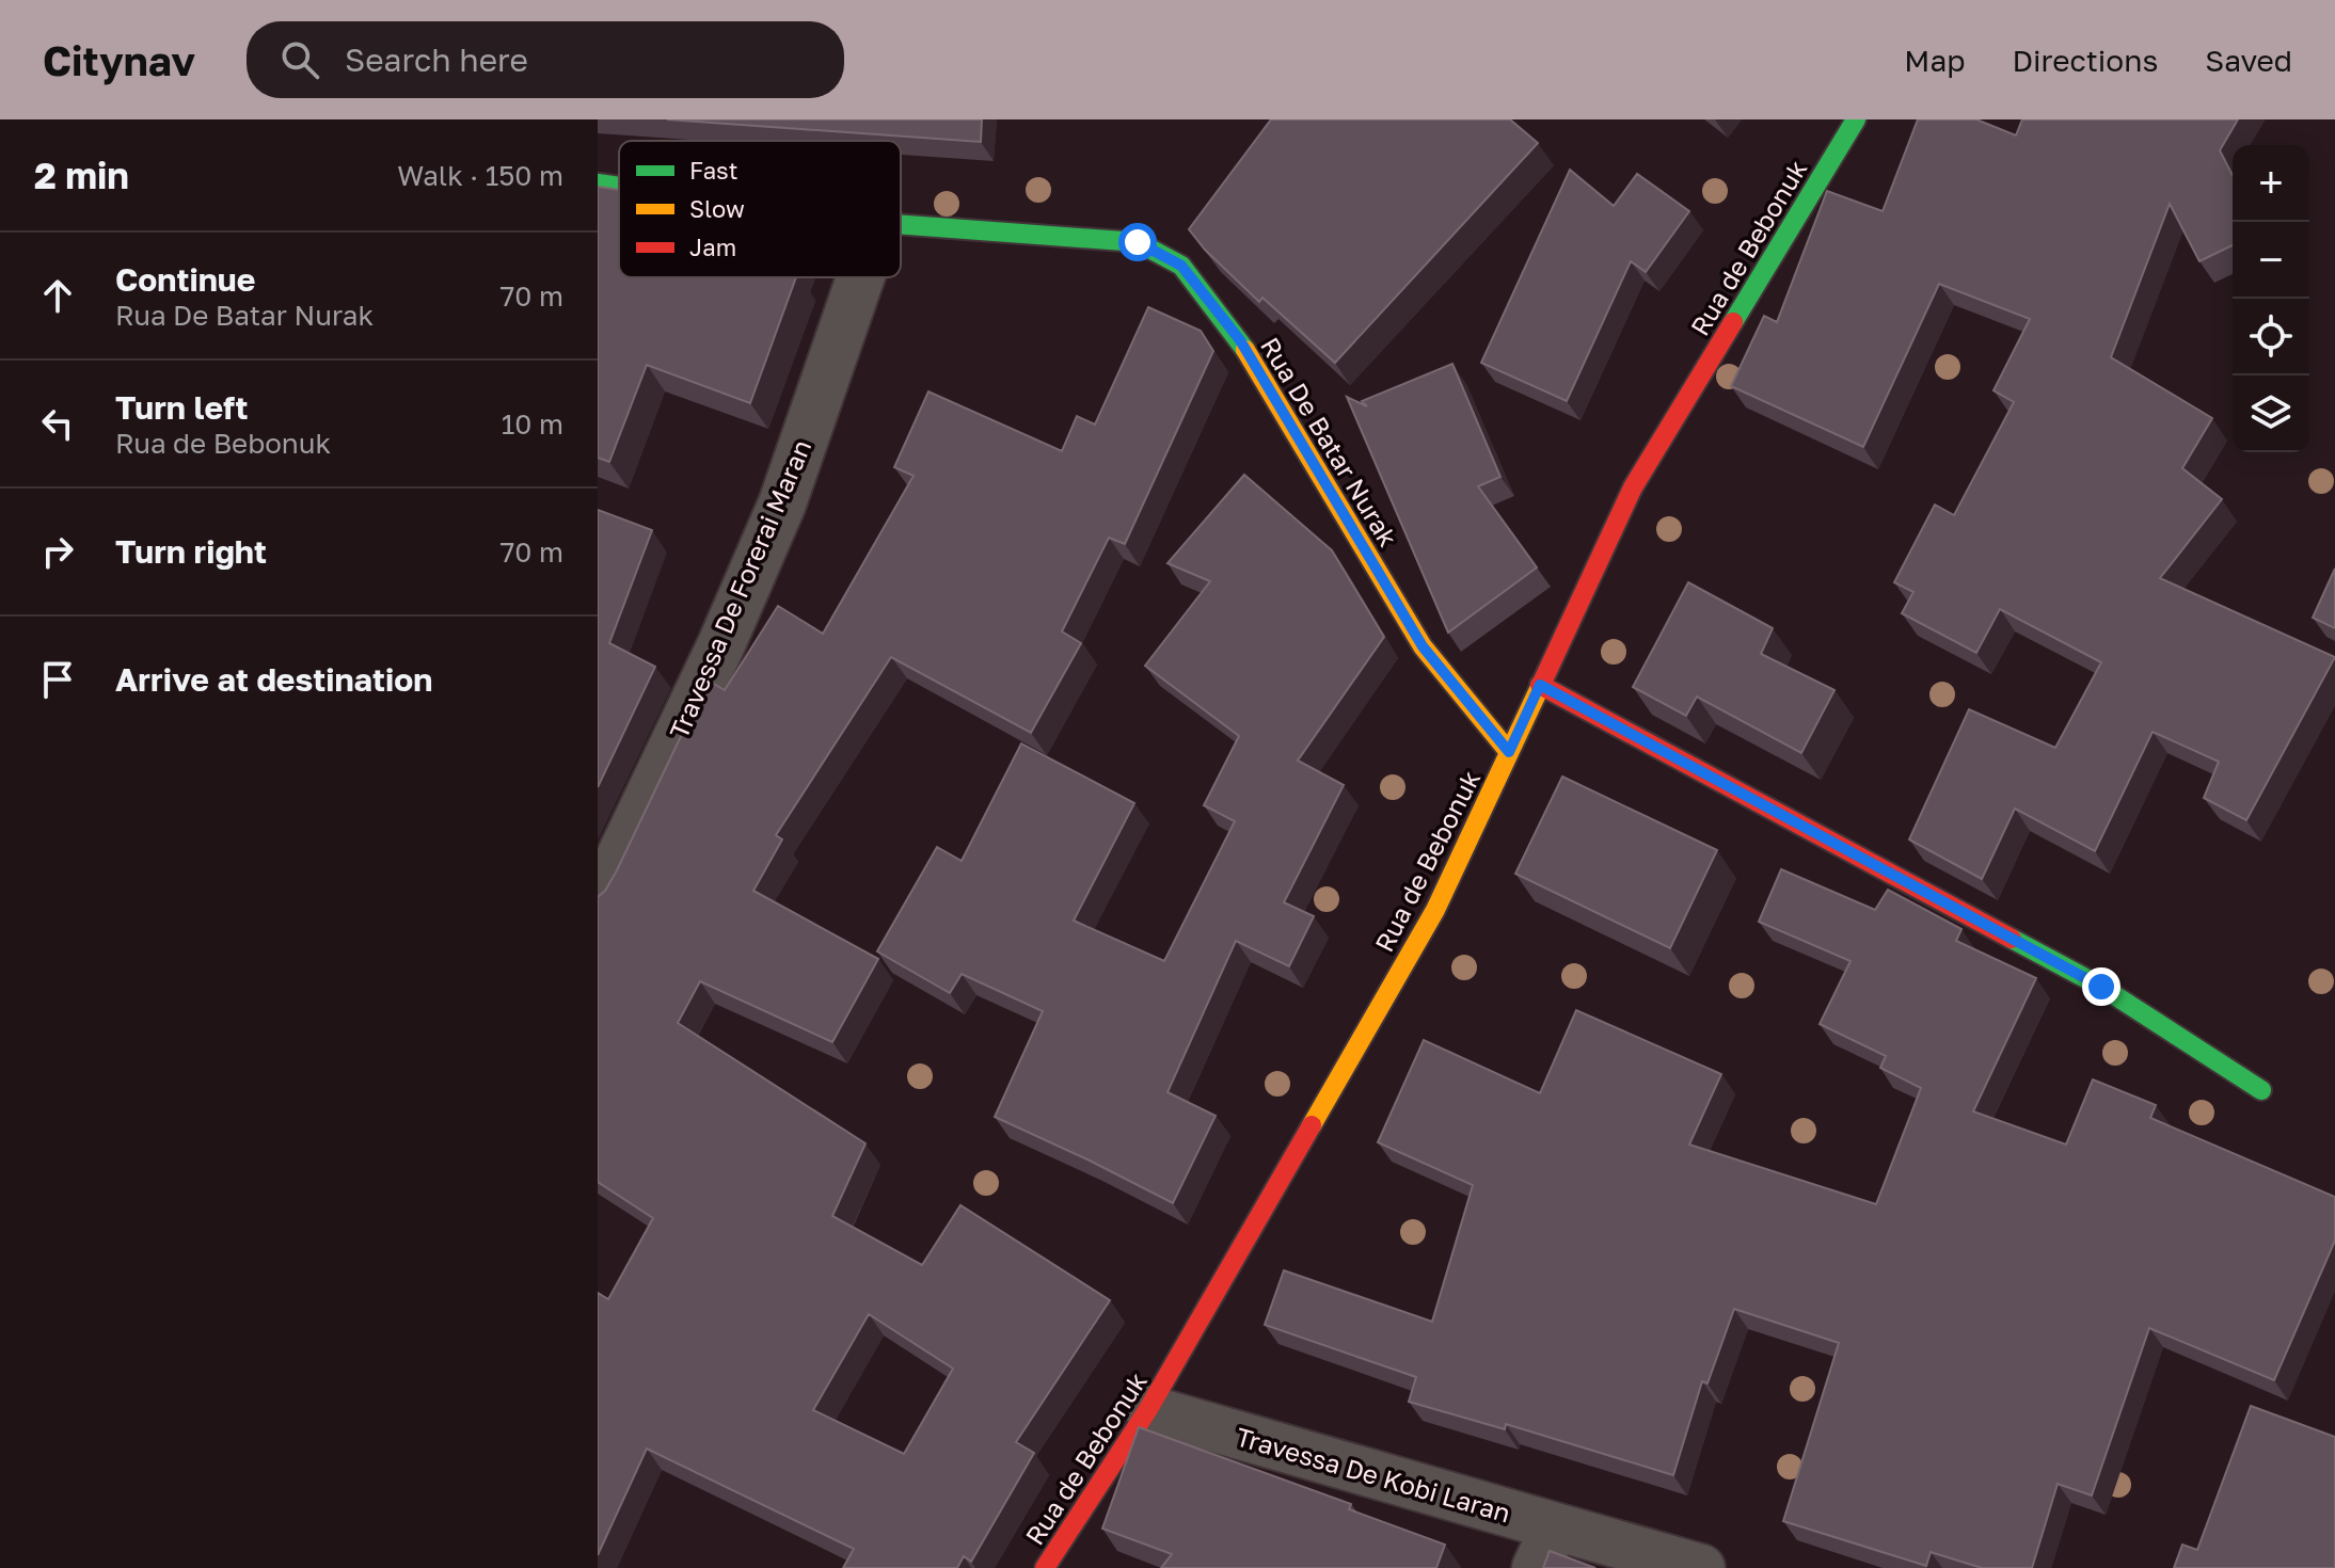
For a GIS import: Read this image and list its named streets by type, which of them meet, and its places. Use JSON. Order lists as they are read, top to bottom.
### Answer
{
  "streets": {
    "street": [
      "Rua de Bebonuk",
      "Rua De Batar Nurak",
      "Travessa De Forerai Maran",
      "Travessa De Kobi Laran"
    ]
  },
  "crossings": [
    ["Rua de Bebonuk", "Rua De Batar Nurak"],
    ["Rua de Bebonuk", "Travessa De Kobi Laran"]
  ],
  "legend": ["Fast", "Slow", "Jam"],
  "page": {
    "header": "Citynav",
    "search": "Search here",
    "nav": ["Map", "Directions", "Saved"],
    "heading": ["2 min", "Walk · 150 m"],
    "map_buttons": ["+", "−"],
    "list": [
      ["Continue", "Rua De Batar Nurak", "70 m"],
      ["Turn left", "Rua de Bebonuk", "10 m"],
      ["Turn right", "70 m"],
      "Arrive at destination"
    ]
  }
}
